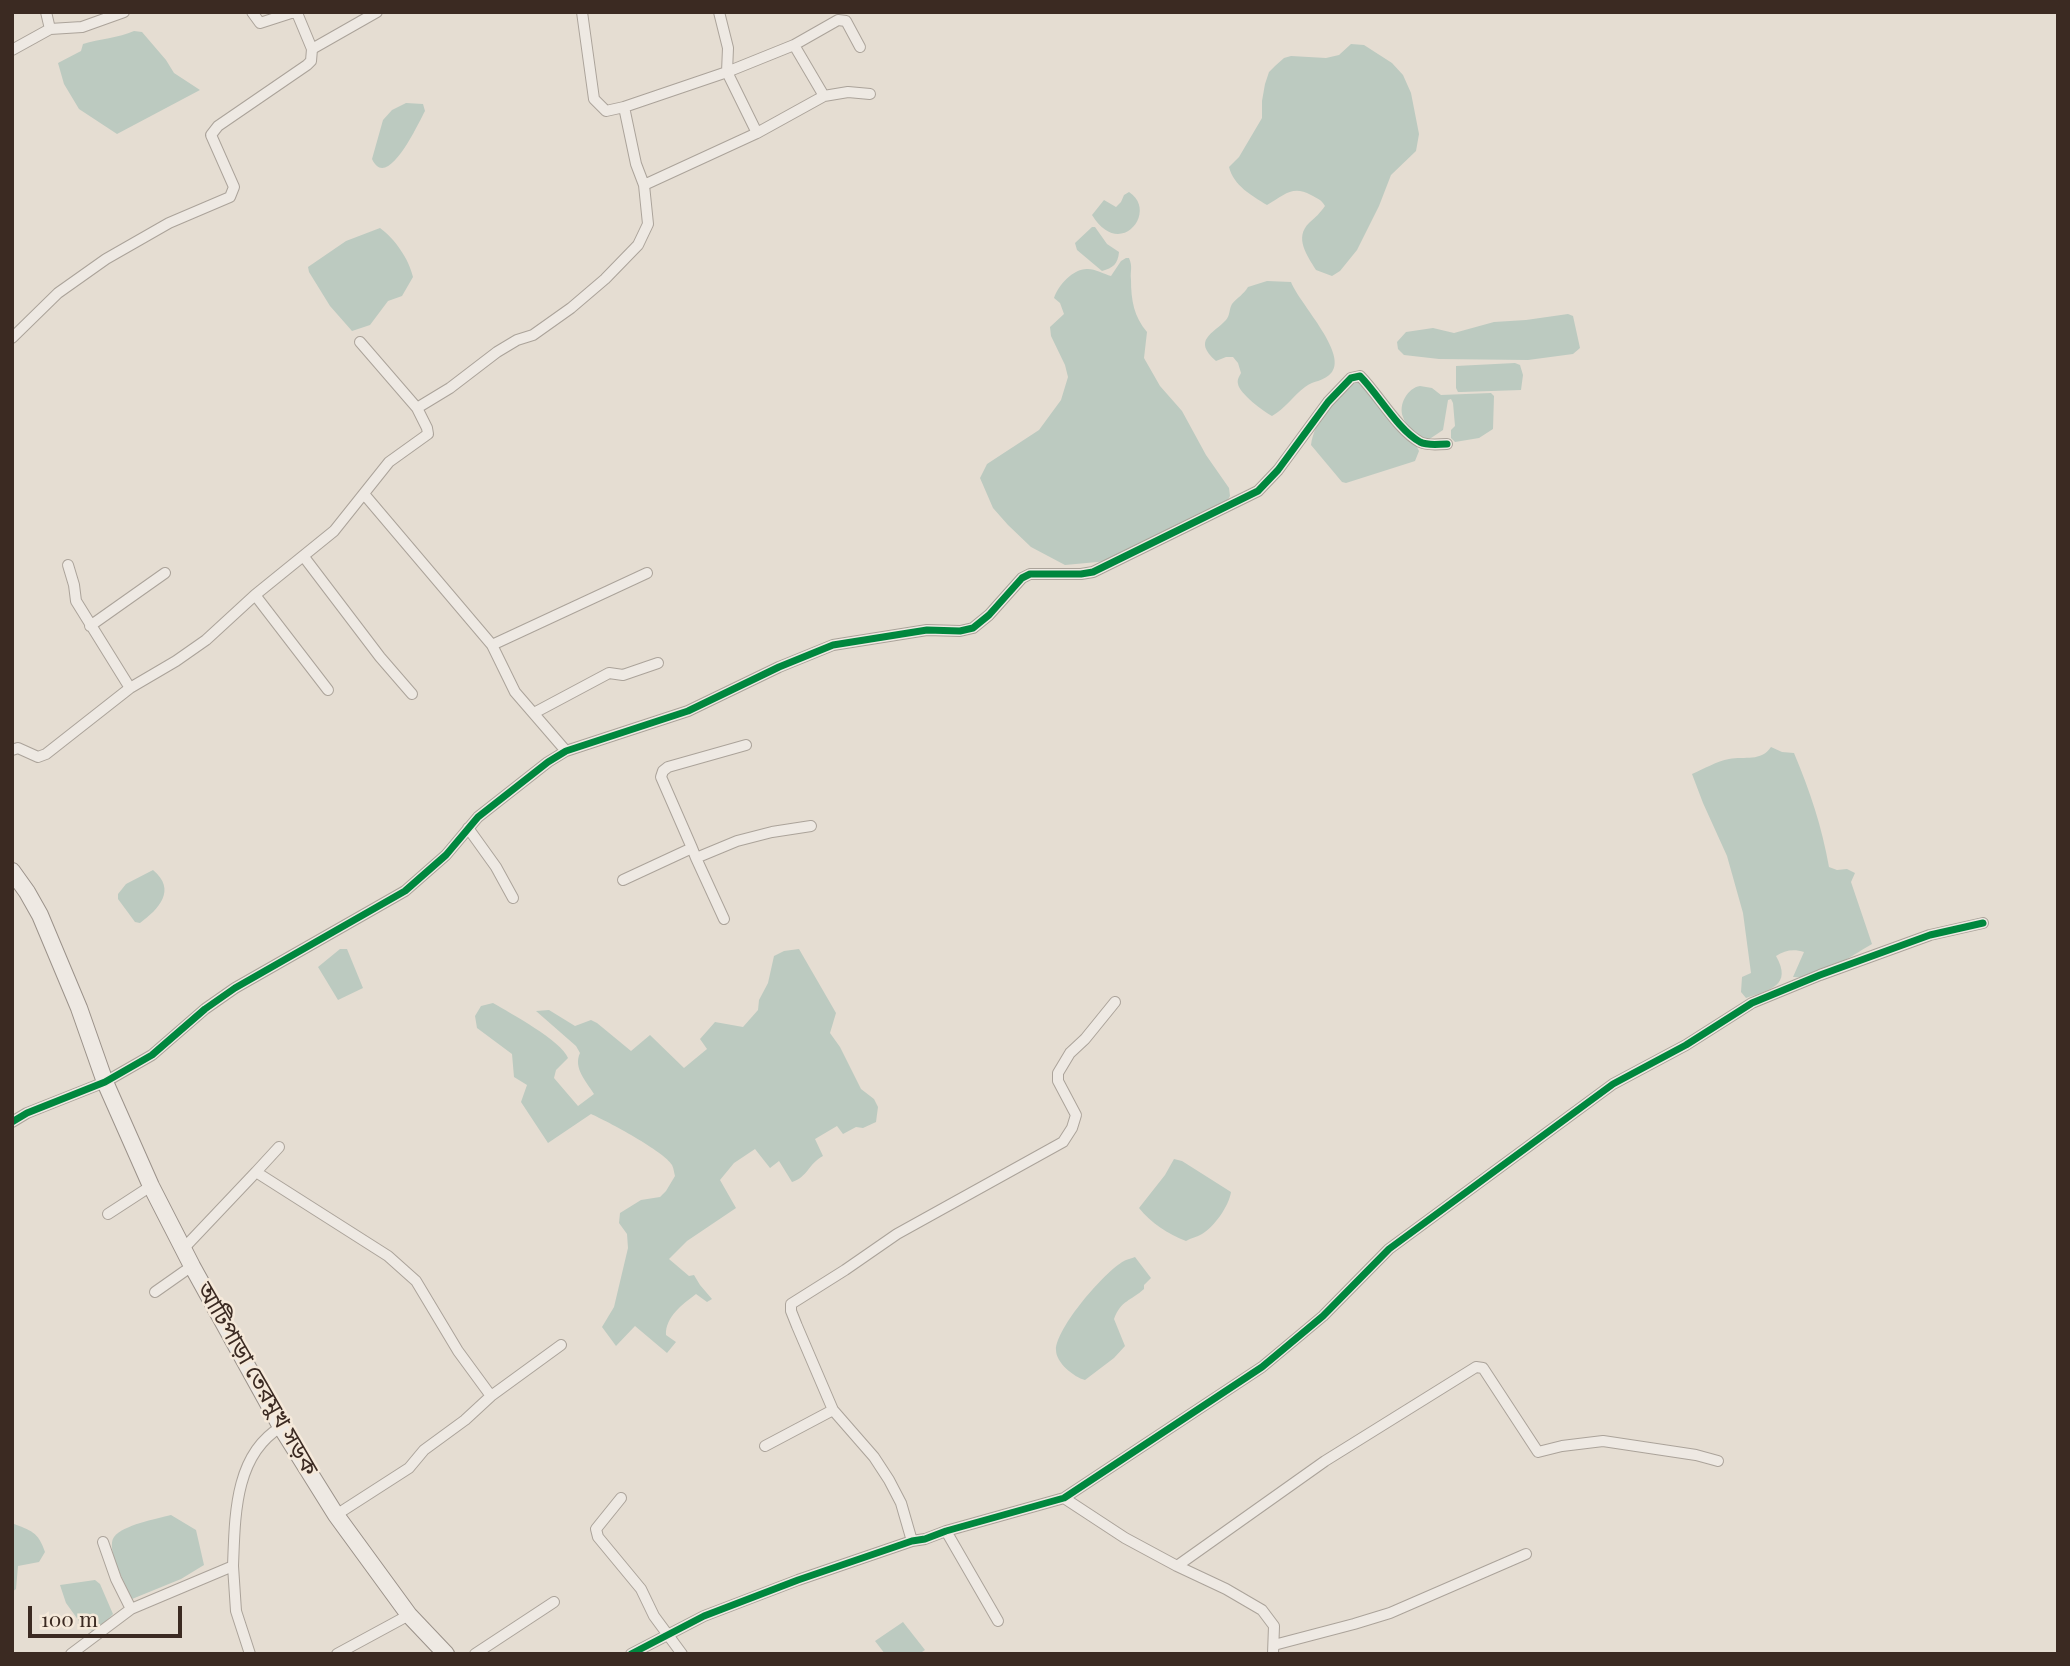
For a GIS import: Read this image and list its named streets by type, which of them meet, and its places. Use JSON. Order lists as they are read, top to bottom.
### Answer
{
  "streets": {
    "main road": ["আটিপাড়া তেরমুখ সড়ক"]
  },
  "scale_bar": "100 m"
}
